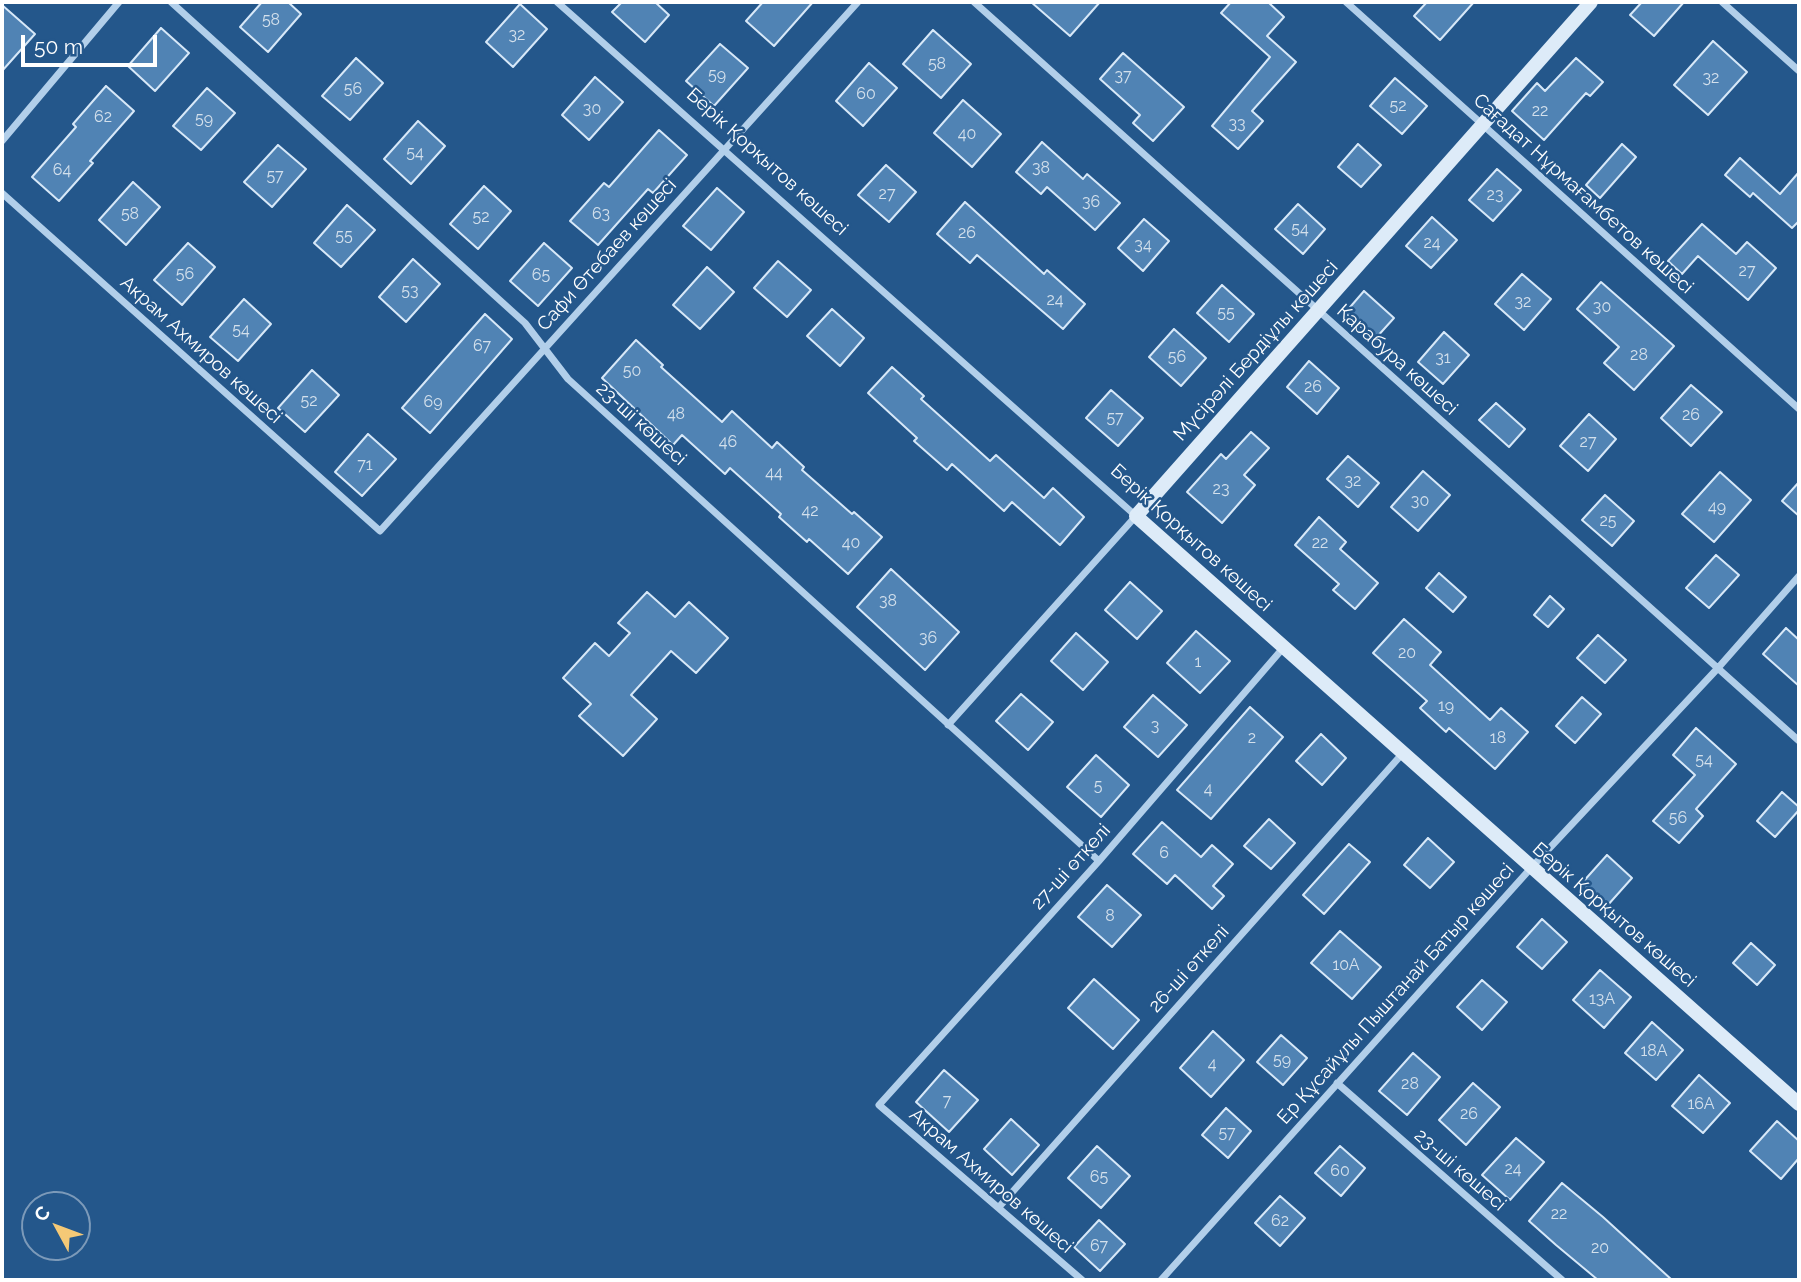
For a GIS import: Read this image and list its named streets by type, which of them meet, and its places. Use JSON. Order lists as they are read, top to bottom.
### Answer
{
  "streets": {
    "street": [
      "Берік Қорқытов көшесі",
      "Сағадат Нұрмағамбетов көшесі",
      "Сафи Өтебаев көшесі",
      "Акрам Ахмиров көшесі",
      "Мүсірәлі Бердіұлы көшесі",
      "Қарабура көшесі",
      "23-шi көшесi",
      "27-ші өткелі",
      "26-ші өткелі",
      "Ер Құсайұлы Пыштанай Батыр көшесі"
    ]
  },
  "crossings": [
    ["Берік Қорқытов көшесі", "Сафи Өтебаев көшесі"],
    ["Берік Қорқытов көшесі", "Мүсірәлі Бердіұлы көшесі"],
    ["Берік Қорқытов көшесі", "27-ші өткелі"],
    ["Берік Қорқытов көшесі", "26-ші өткелі"],
    ["Берік Қорқытов көшесі", "Ер Құсайұлы Пыштанай Батыр көшесі"],
    ["Сағадат Нұрмағамбетов көшесі", "Мүсірәлі Бердіұлы көшесі"],
    ["Сафи Өтебаев көшесі", "Акрам Ахмиров көшесі"],
    ["Сафи Өтебаев көшесі", "23-шi көшесi"],
    ["Акрам Ахмиров көшесі", "27-ші өткелі"],
    ["Акрам Ахмиров көшесі", "26-ші өткелі"],
    ["Мүсірәлі Бердіұлы көшесі", "Қарабура көшесі"],
    ["Мүсірәлі Бердіұлы көшесі", "23-шi көшесi"],
    ["Қарабура көшесі", "Ер Құсайұлы Пыштанай Батыр көшесі"],
    ["23-шi көшесi", "27-ші өткелі"],
    ["23-шi көшесi", "Ер Құсайұлы Пыштанай Батыр көшесі"]
  ],
  "house_numbers": [
    "58",
    "32",
    "58",
    "59",
    "37",
    "32",
    "56",
    "60",
    "52",
    "30",
    "22",
    "62",
    "59",
    "33",
    "40",
    "54",
    "38",
    "64",
    "57",
    "27",
    "23",
    "36",
    "58",
    "63",
    "52",
    "54",
    "26",
    "55",
    "24",
    "34",
    "27",
    "56",
    "65",
    "53",
    "24",
    "32",
    "30",
    "55",
    "54",
    "67",
    "28",
    "56",
    "31",
    "50",
    "26",
    "52",
    "69",
    "48",
    "26",
    "57",
    "46",
    "27",
    "71",
    "44",
    "32",
    "23",
    "30",
    "49",
    "42",
    "25",
    "40",
    "22",
    "38",
    "36",
    "20",
    "1",
    "19",
    "3",
    "2",
    "18",
    "54",
    "5",
    "4",
    "56",
    "6",
    "8",
    "10А",
    "13А",
    "18А",
    "59",
    "4",
    "28",
    "7",
    "16А",
    "26",
    "57",
    "24",
    "60",
    "65",
    "22",
    "62",
    "67",
    "20"
  ],
  "scale_bar": "50 m",
  "north": "top left"
}
